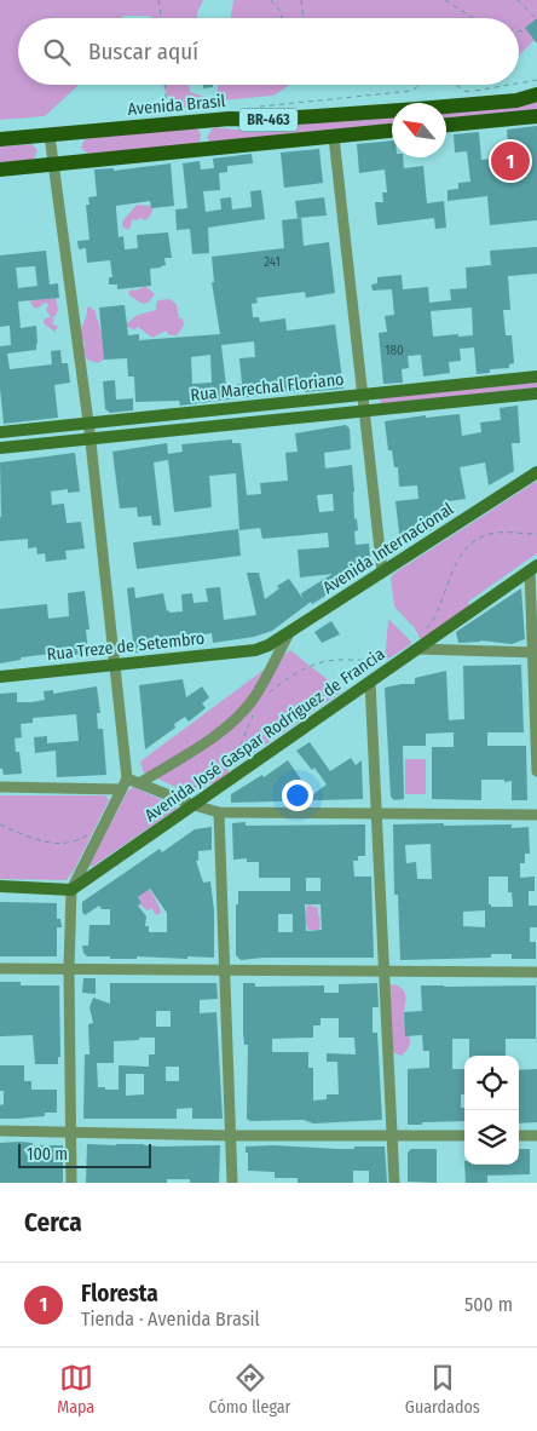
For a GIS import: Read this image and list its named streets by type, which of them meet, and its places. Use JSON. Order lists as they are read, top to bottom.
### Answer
{
  "streets": {
    "main road": [
      "Avenida Brasil",
      "BR-463",
      "Rua Marechal Floriano",
      "Avenida Internacional",
      "Rua Treze de Setembro",
      "Avenida José Gaspar Rodríguez de Francia"
    ]
  },
  "crossings": [
    ["Avenida Internacional", "Rua Treze de Setembro"]
  ],
  "house_numbers": ["241", "180"],
  "scale_bar": "100 m",
  "north": "top left",
  "page": {
    "search": "Buscar aquí",
    "pins": "1",
    "scale": "100 m",
    "heading": "Cerca",
    "list": [
      {
        "mark": "1",
        "name": "Floresta",
        "note": "Tienda · Avenida Brasil",
        "value": "500 m"
      }
    ],
    "nav": ["Mapa", "Cómo llegar", "Guardados"]
  }
}
